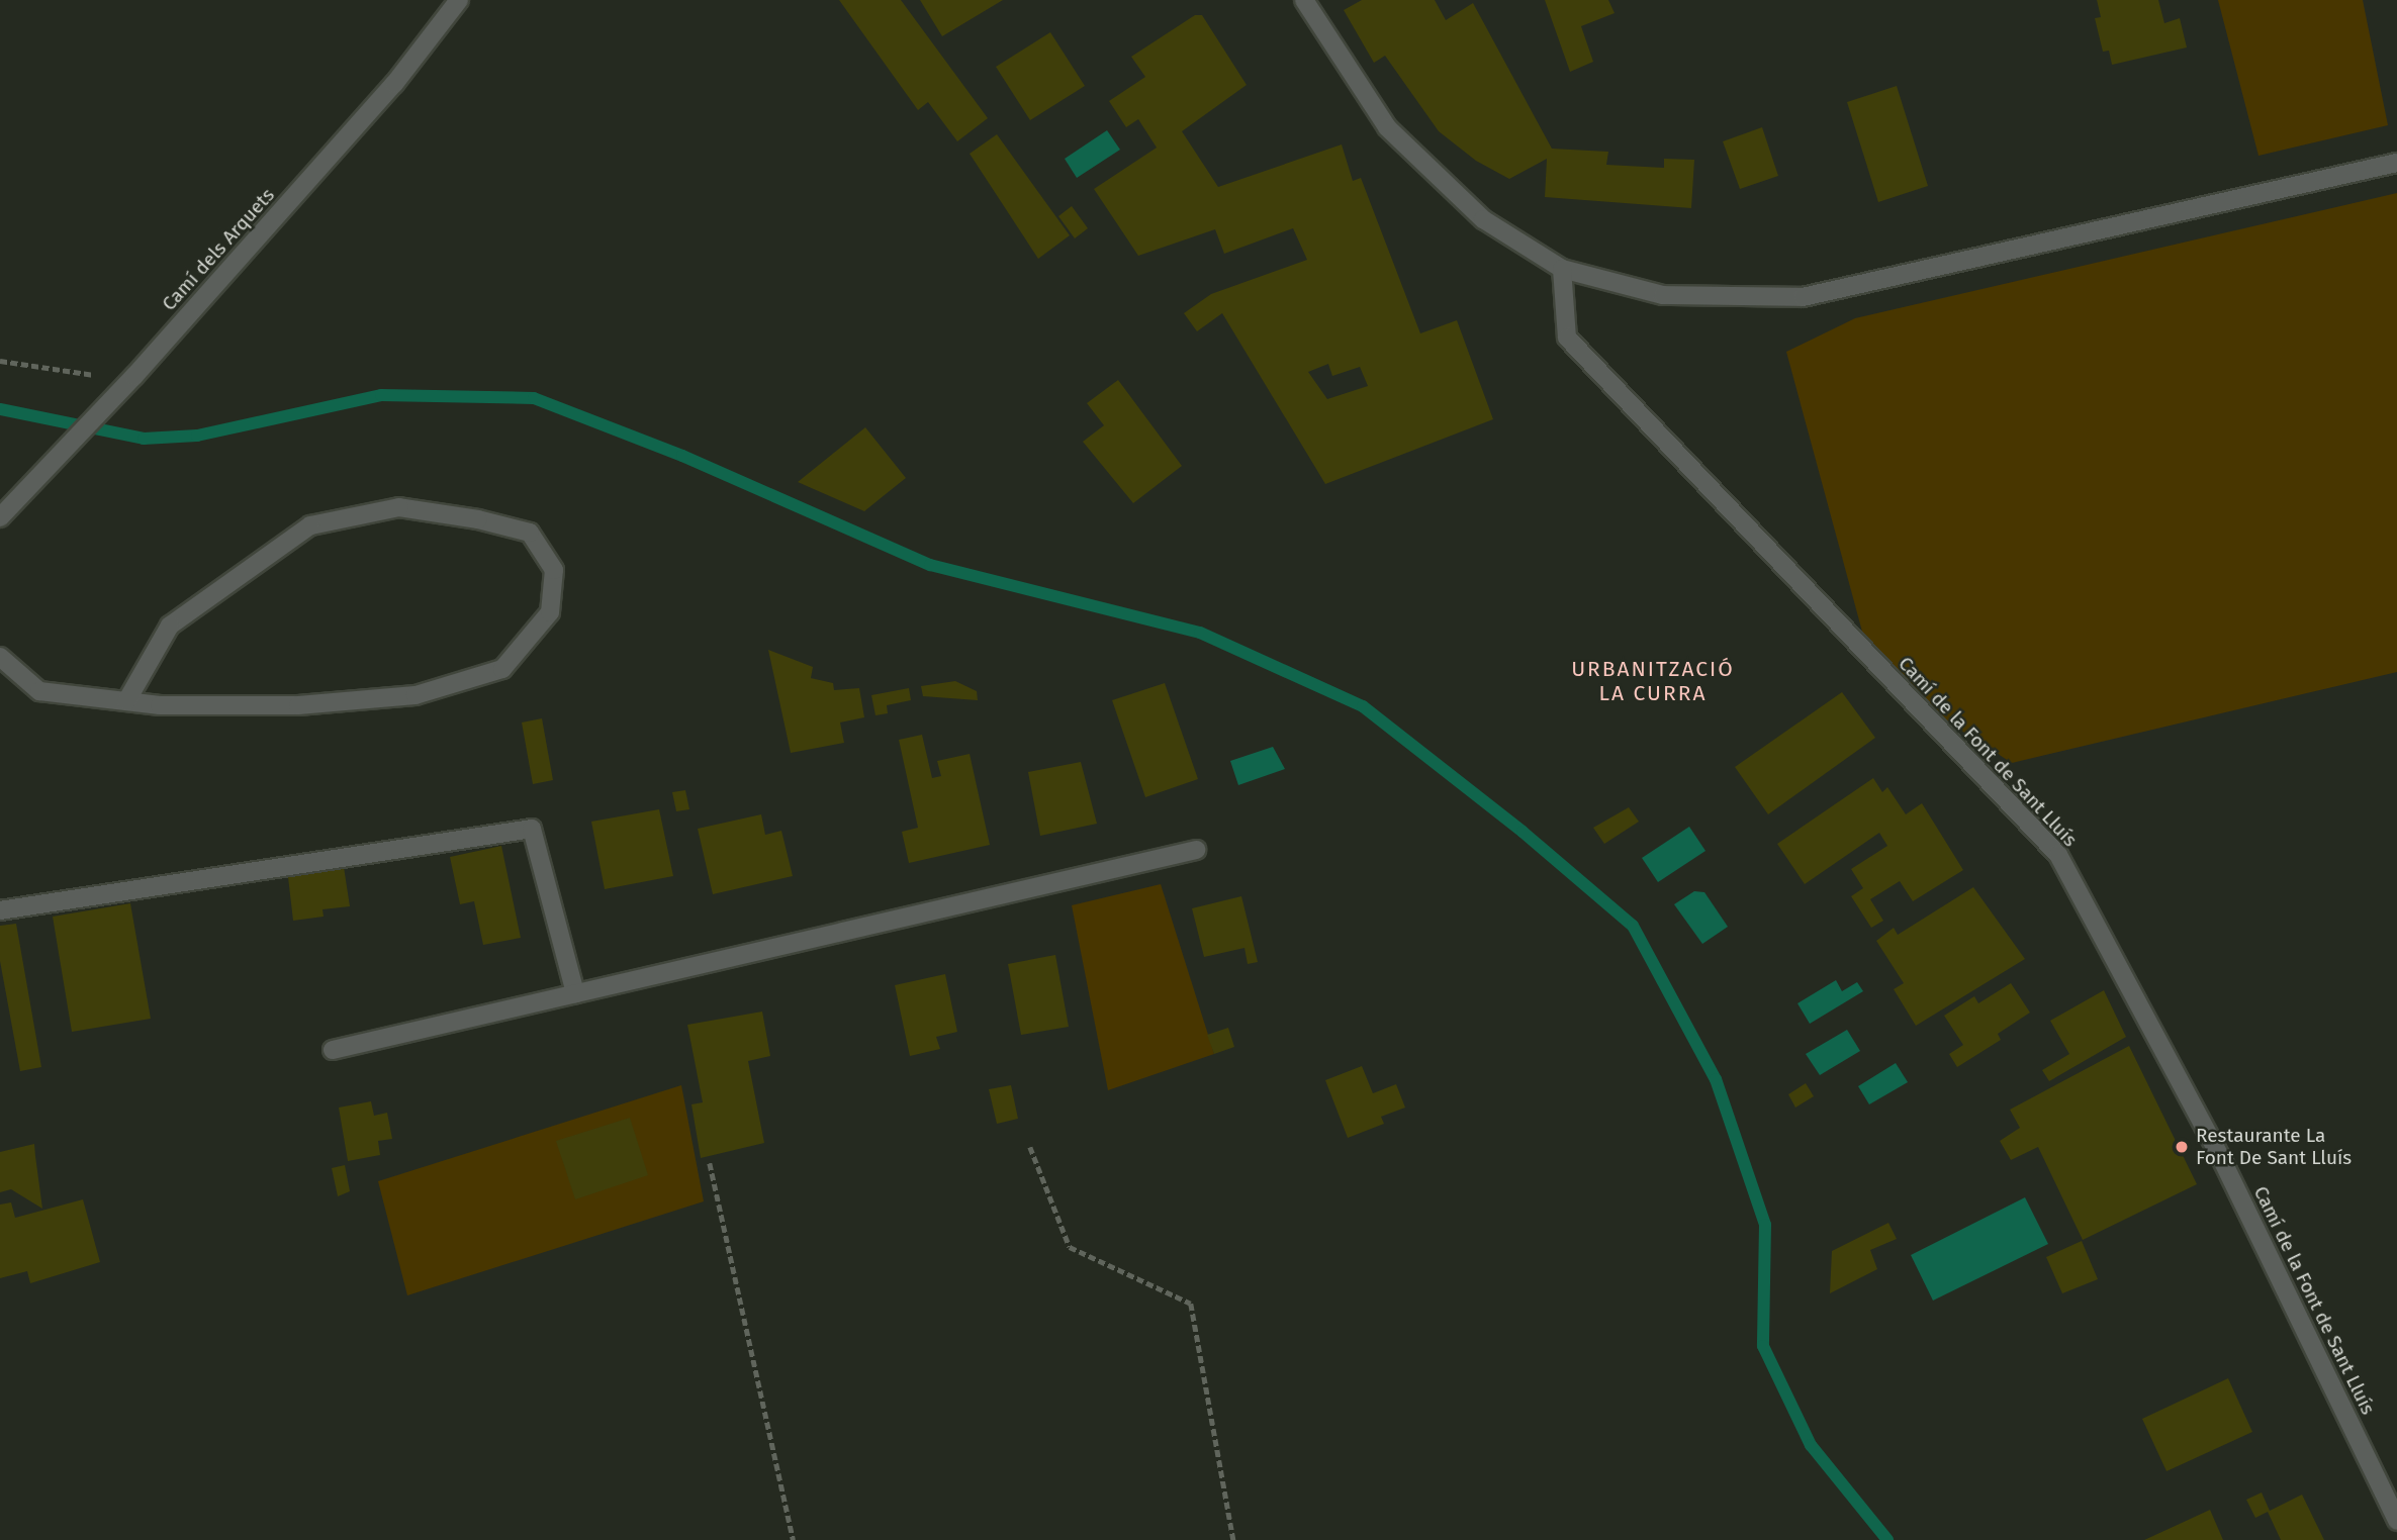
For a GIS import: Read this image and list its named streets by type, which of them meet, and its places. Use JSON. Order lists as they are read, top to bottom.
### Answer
{
  "streets": {
    "street": ["Camí dels Arquets", "Camí de la Font de Sant Lluís"]
  },
  "districts": ["URBANITZACIÓ LA CURRA"],
  "places": ["Restaurante La Font De Sant Lluís"]
}
